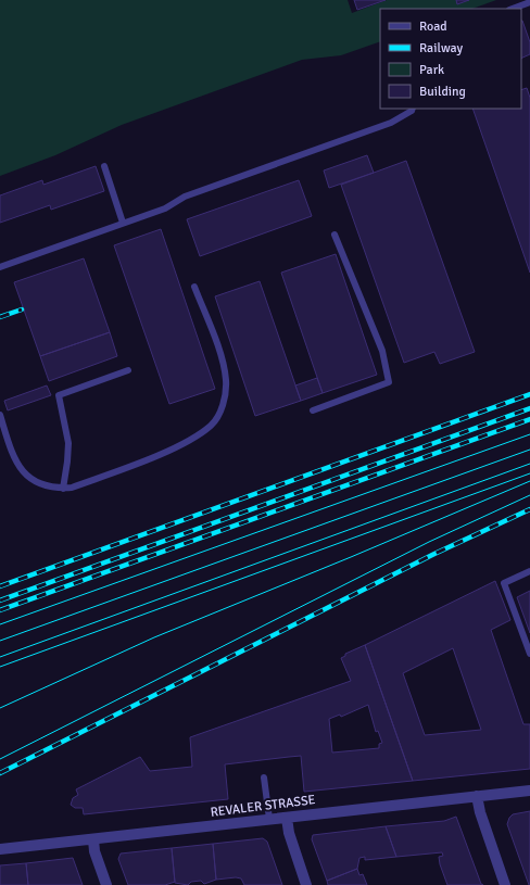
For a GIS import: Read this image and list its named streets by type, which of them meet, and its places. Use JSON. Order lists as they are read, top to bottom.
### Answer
{
  "streets": {
    "street": ["REVALER STRASSE"]
  },
  "legend": [
    "Road",
    "Railway",
    "Park",
    "Building"
  ]
}
